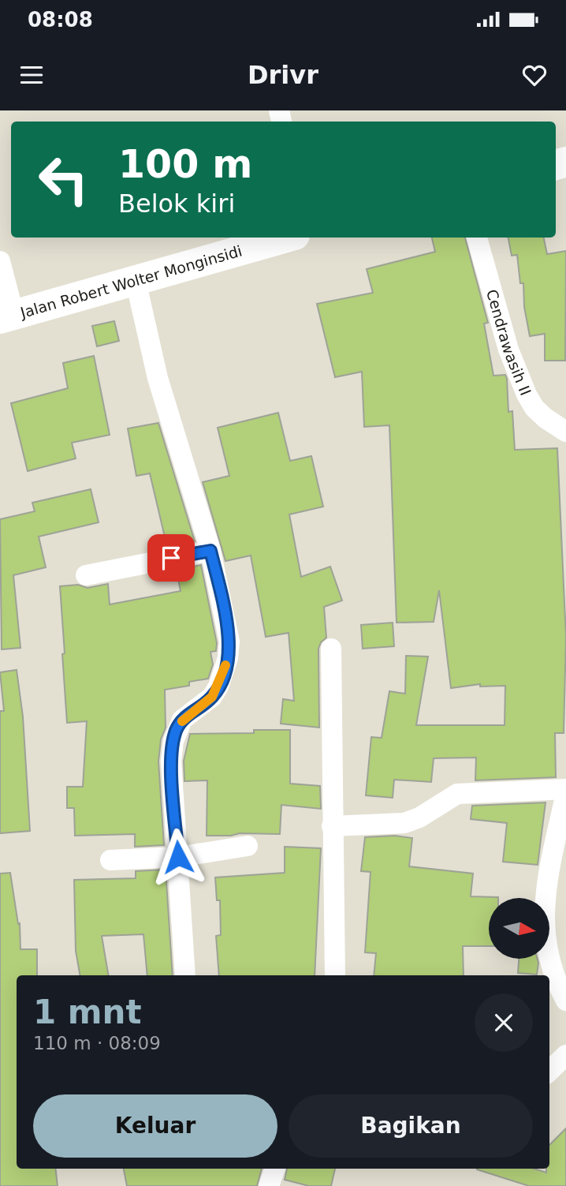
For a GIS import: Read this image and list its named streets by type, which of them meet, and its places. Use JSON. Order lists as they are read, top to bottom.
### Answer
{
  "streets": {
    "highway": ["Jalan Robert Wolter Monginsidi"],
    "street": ["Cendrawasih II"]
  },
  "north": "right",
  "page": {
    "status": "08:08",
    "header": "Drivr",
    "turn": ["100 m", "Belok kiri"],
    "heading": ["1 mnt", "110 m · 08:09"],
    "buttons": ["Keluar", "Bagikan"]
  }
}
